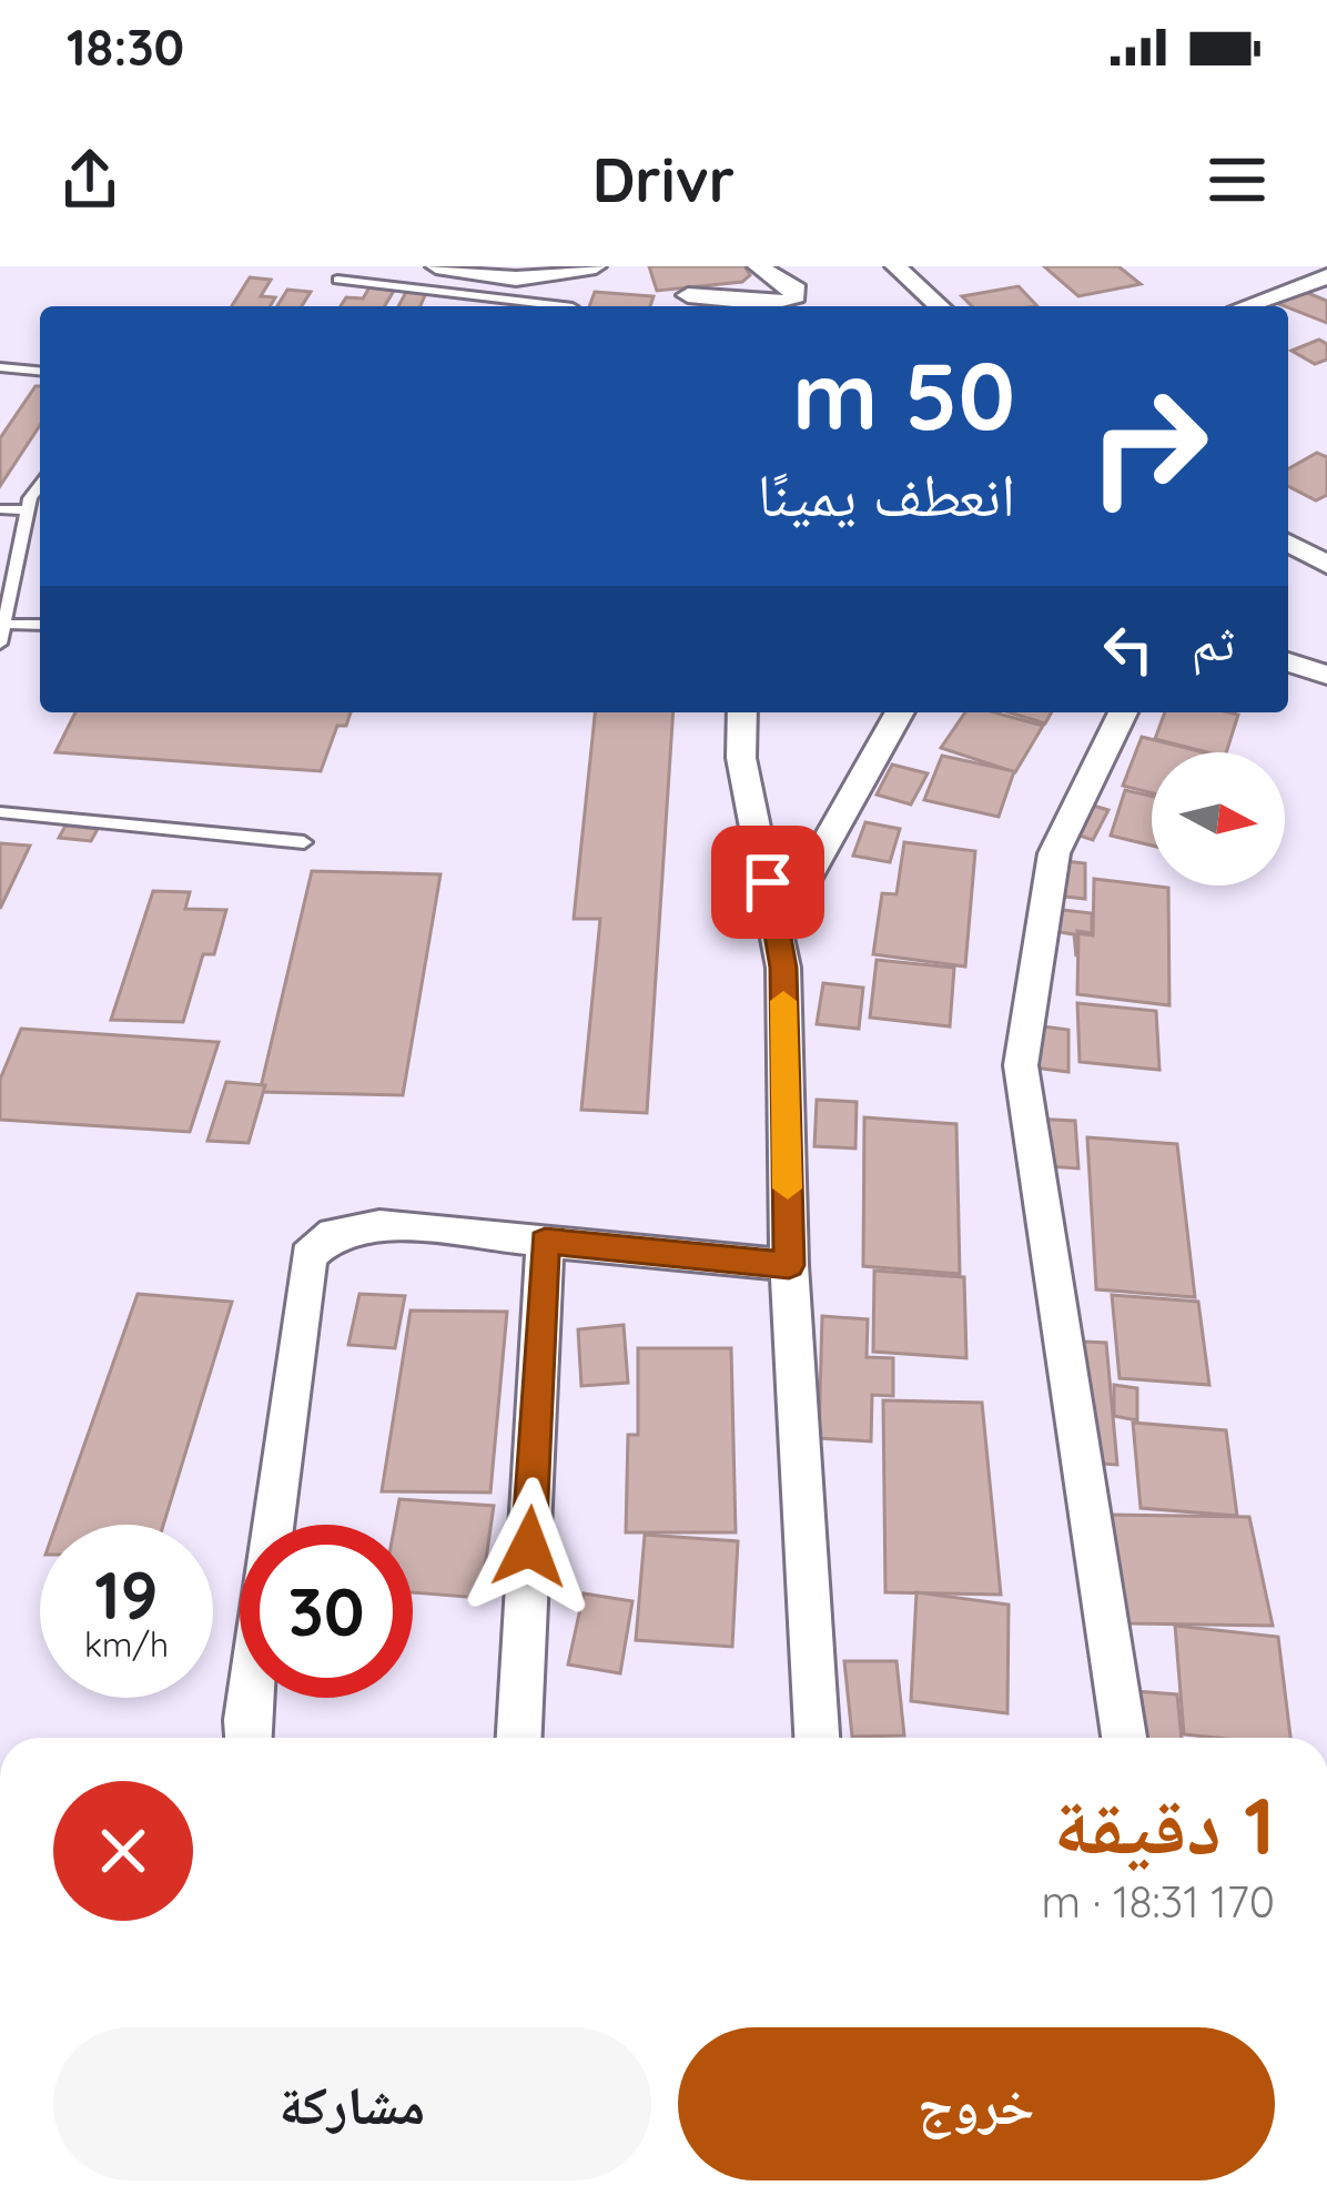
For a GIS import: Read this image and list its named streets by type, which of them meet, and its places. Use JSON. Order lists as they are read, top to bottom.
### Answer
{
  "north": "right",
  "page": {
    "status": "18:30",
    "header": "Drivr",
    "turn": ["50 m", "انعطف يمينًا"],
    "then": "ثم",
    "speed": "19 km/h",
    "limit": "30",
    "heading": ["1 دقيقة", "170 m · 18:31"],
    "buttons": ["خروج", "مشاركة"]
  }
}
